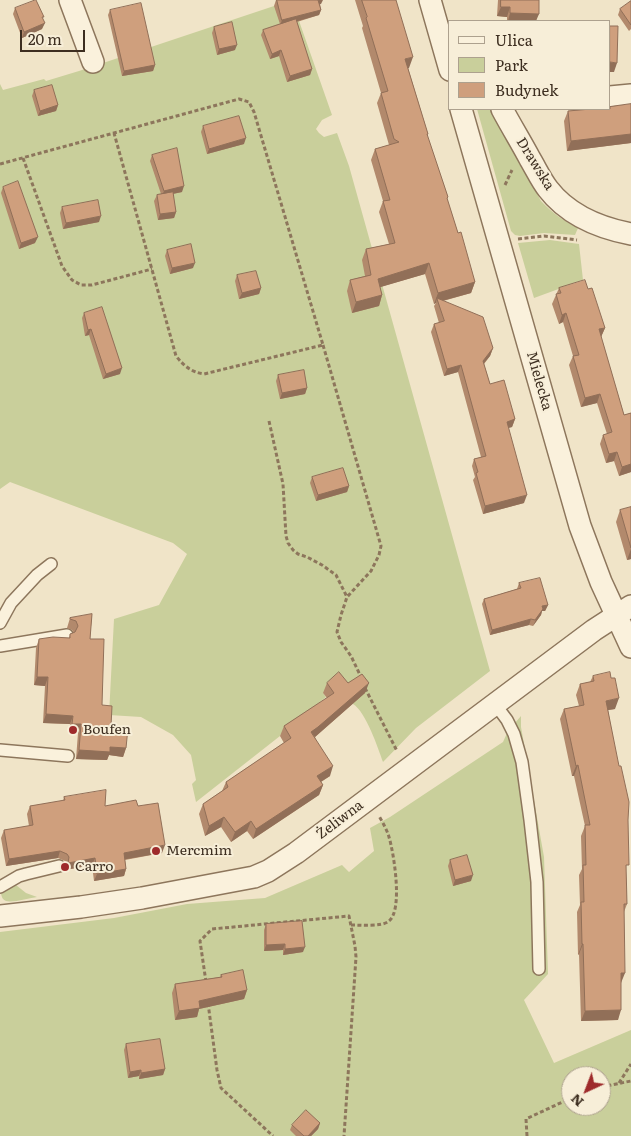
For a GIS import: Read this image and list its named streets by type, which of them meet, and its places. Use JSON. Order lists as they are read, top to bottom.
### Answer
{
  "streets": {
    "street": ["Drawska", "Mielecka", "Żeliwna"]
  },
  "crossings": [
    ["Mielecka", "Żeliwna"]
  ],
  "places": ["Boufen", "Mercmim", "Carro"],
  "legend": ["Ulica", "Park", "Budynek"],
  "scale_bar": "20 m",
  "north": "bottom left"
}
